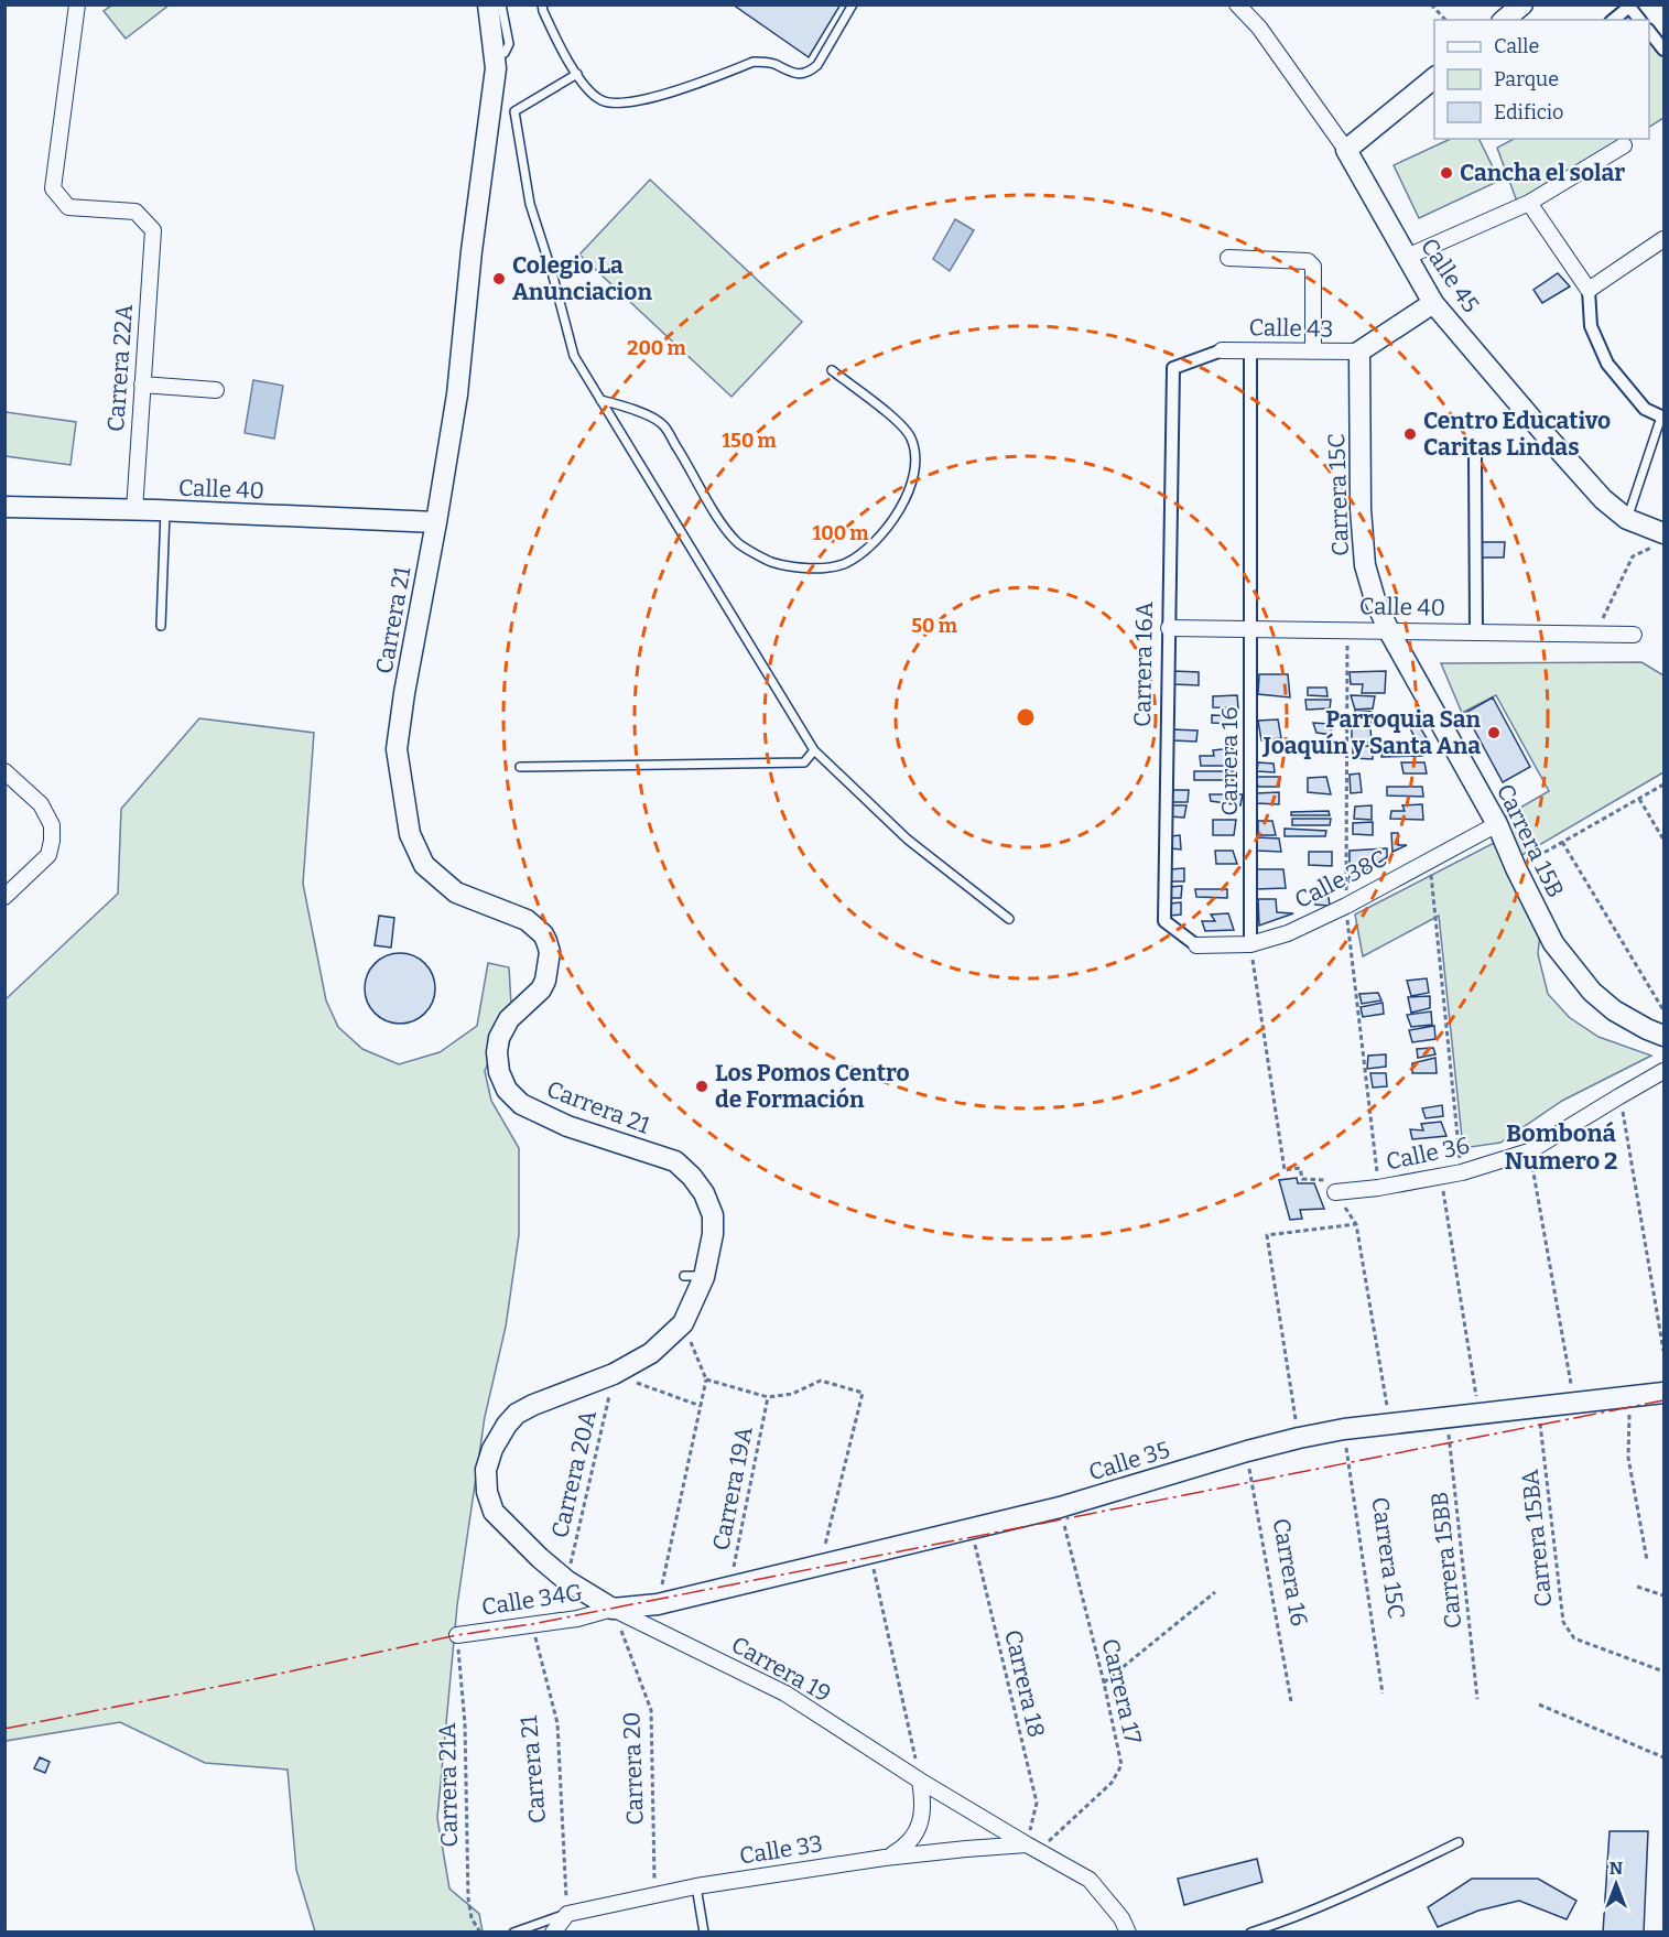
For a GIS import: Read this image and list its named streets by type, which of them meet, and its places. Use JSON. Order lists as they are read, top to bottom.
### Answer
{
  "streets": {
    "street": [
      "Calle 45",
      "Calle 43",
      "Carrera 22A",
      "Calle 40",
      "Carrera 15C",
      "Carrera 21",
      "Carrera 16A",
      "Carrera 16",
      "Carrera 15B",
      "Calle 38C",
      "Calle 36",
      "Calle 35",
      "Calle 34G",
      "Carrera 19",
      "Calle 33"
    ],
    "path": [
      "Carrera 20A",
      "Carrera 19A",
      "Carrera 15BA",
      "Carrera 15BB",
      "Carrera 18",
      "Carrera 17",
      "Carrera 20",
      "Carrera 21A"
    ]
  },
  "crossings": [
    ["Calle 43", "Carrera 15C"],
    ["Calle 43", "Carrera 16A"],
    ["Calle 43", "Carrera 16"],
    ["Carrera 22A", "Calle 40"],
    ["Calle 40", "Carrera 15C"],
    ["Calle 40", "Carrera 21"],
    ["Calle 40", "Carrera 16A"],
    ["Calle 40", "Carrera 16"],
    ["Calle 40", "Carrera 15B"],
    ["Carrera 15C", "Carrera 15B"],
    ["Carrera 15C", "Calle 35"],
    ["Carrera 21", "Calle 35"],
    ["Carrera 21", "Carrera 20A"],
    ["Carrera 21", "Calle 34G"],
    ["Carrera 21", "Carrera 19"],
    ["Carrera 21", "Carrera 20"],
    ["Carrera 21", "Calle 33"],
    ["Carrera 16A", "Calle 38C"],
    ["Carrera 16", "Calle 38C"],
    ["Carrera 16", "Calle 35"],
    ["Carrera 15B", "Calle 38C"],
    ["Calle 35", "Carrera 19A"],
    ["Calle 35", "Carrera 15BA"],
    ["Calle 35", "Carrera 15BB"],
    ["Calle 35", "Calle 34G"],
    ["Calle 35", "Carrera 19"],
    ["Calle 35", "Carrera 18"],
    ["Calle 35", "Carrera 17"],
    ["Calle 35", "Carrera 20"],
    ["Calle 34G", "Carrera 19"],
    ["Calle 34G", "Carrera 20"],
    ["Calle 34G", "Carrera 21A"],
    ["Carrera 19", "Carrera 18"],
    ["Carrera 19", "Carrera 17"],
    ["Carrera 19", "Carrera 20"],
    ["Carrera 19", "Calle 33"],
    ["Carrera 18", "Carrera 17"],
    ["Carrera 18", "Calle 33"],
    ["Carrera 17", "Calle 33"],
    ["Carrera 20", "Calle 33"]
  ],
  "districts": ["Bomboná Numero 2"],
  "places": [
    "Cancha el solar",
    "Colegio La Anunciacion",
    "Centro Educativo Caritas Lindas",
    "Parroquia San Joaquín y Santa Ana",
    "Los Pomos Centro de Formación"
  ],
  "legend": ["Calle", "Parque", "Edificio"],
  "north": "top",
  "rings": [
    "200 m",
    "150 m",
    "100 m",
    "50 m"
  ]
}
